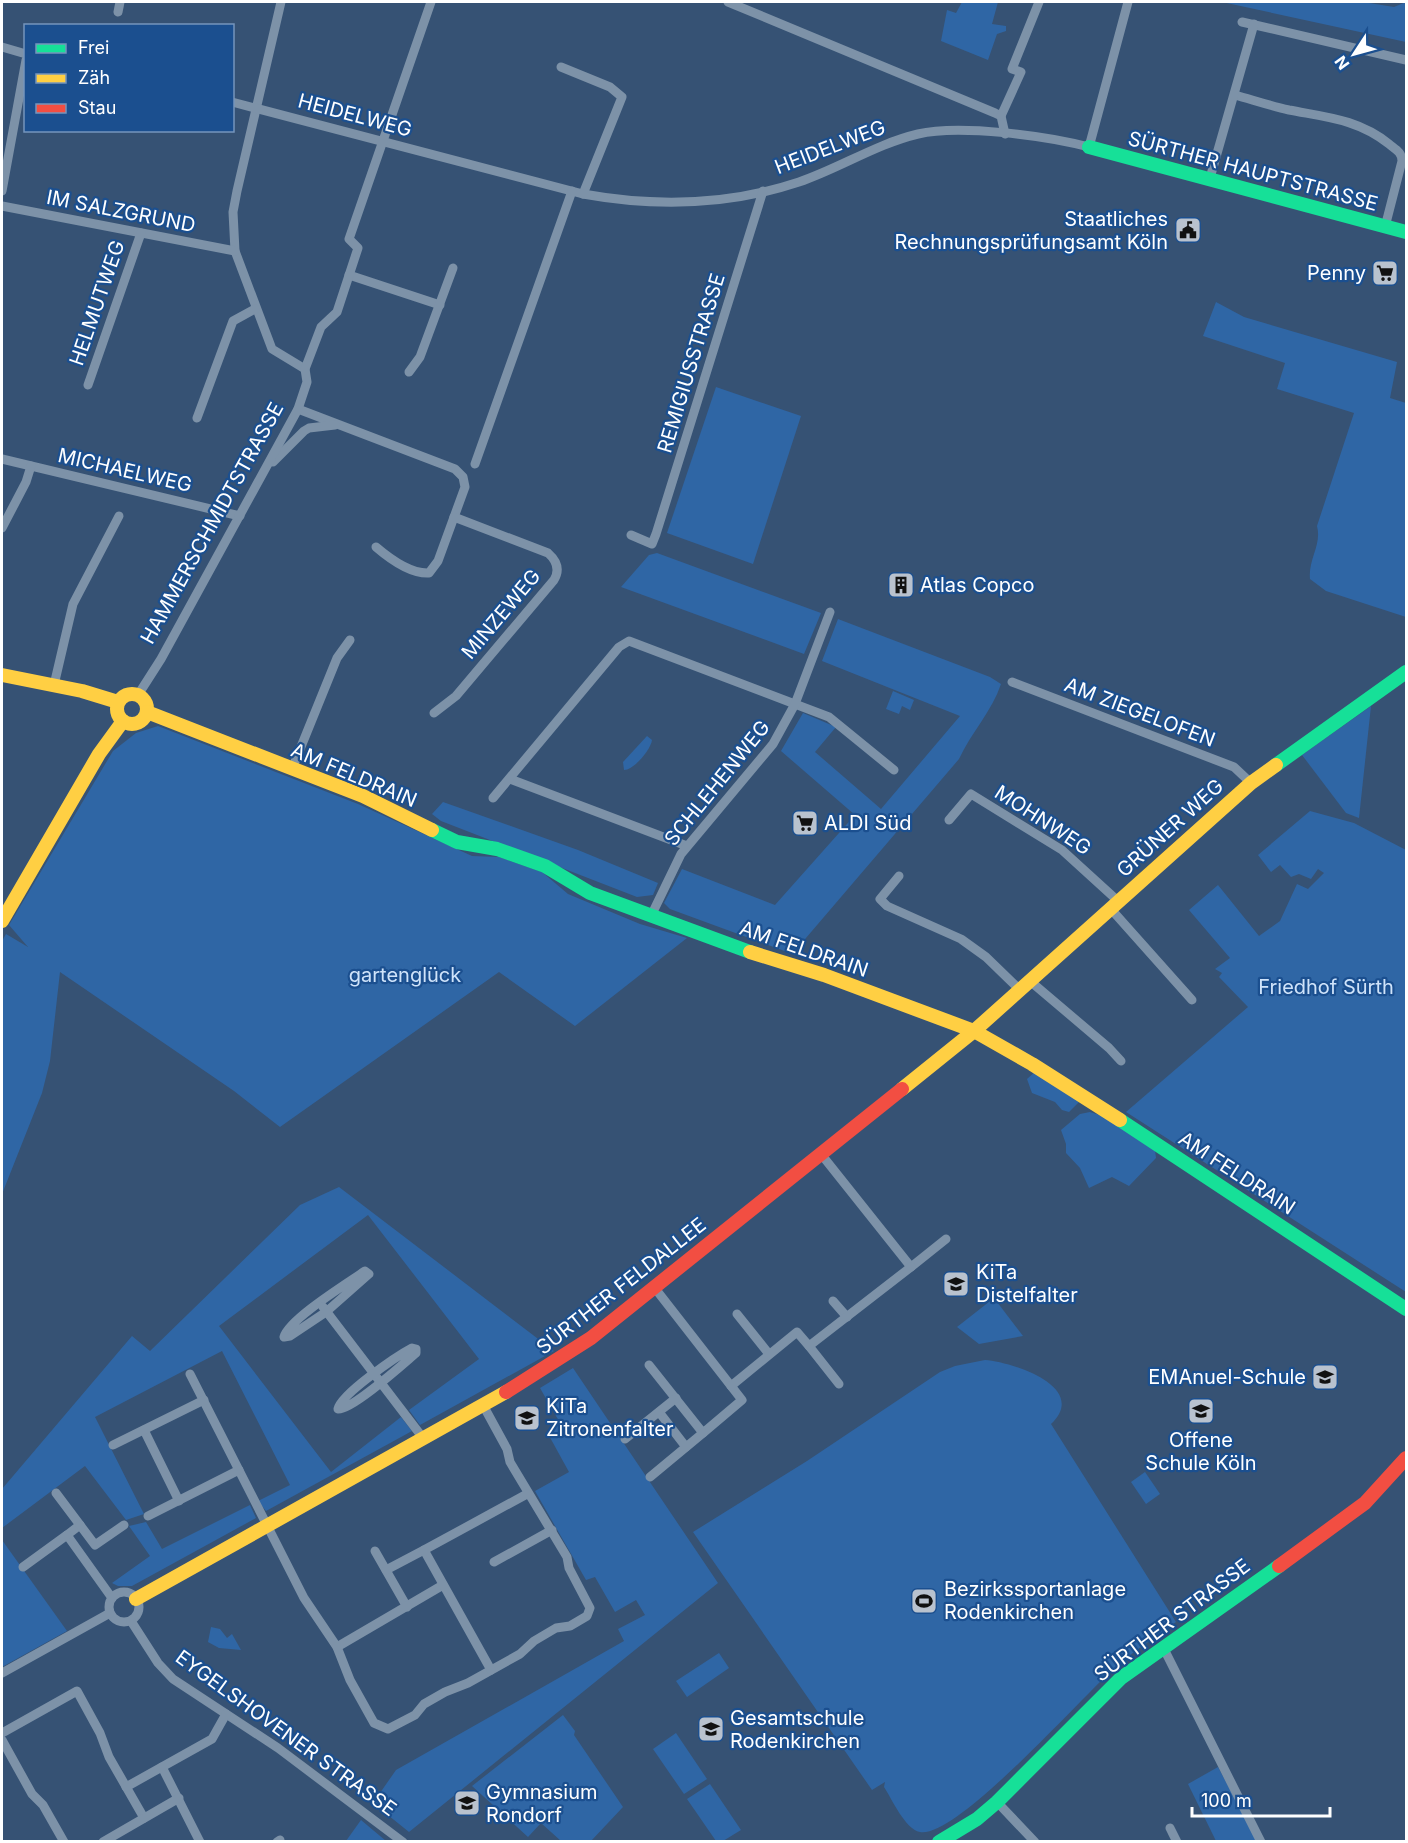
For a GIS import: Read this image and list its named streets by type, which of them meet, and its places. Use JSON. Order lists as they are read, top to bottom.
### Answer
{
  "streets": {
    "street": [
      "HEIDELWEG",
      "SÜRTHER HAUPTSTRASSE",
      "IM SALZGRUND",
      "HELMUTWEG",
      "REMIGIUSSTRASSE",
      "MICHAELWEG",
      "HAMMERSCHMIDTSTRASSE",
      "MINZEWEG",
      "AM ZIEGELOFEN",
      "AM FELDRAIN",
      "SCHLEHENWEG",
      "MOHNWEG",
      "GRÜNER WEG",
      "SÜRTHER FELDALLEE",
      "SÜRTHER STRASSE",
      "EYGELSHOVENER STRASSE"
    ]
  },
  "crossings": [
    ["HEIDELWEG", "SÜRTHER HAUPTSTRASSE"],
    ["HEIDELWEG", "REMIGIUSSTRASSE"],
    ["HEIDELWEG", "HAMMERSCHMIDTSTRASSE"],
    ["IM SALZGRUND", "HELMUTWEG"],
    ["MICHAELWEG", "HAMMERSCHMIDTSTRASSE"],
    ["HAMMERSCHMIDTSTRASSE", "AM FELDRAIN"],
    ["AM ZIEGELOFEN", "GRÜNER WEG"],
    ["AM FELDRAIN", "SCHLEHENWEG"],
    ["AM FELDRAIN", "GRÜNER WEG"],
    ["AM FELDRAIN", "SÜRTHER FELDALLEE"],
    ["MOHNWEG", "GRÜNER WEG"],
    ["GRÜNER WEG", "SÜRTHER FELDALLEE"],
    ["SÜRTHER FELDALLEE", "EYGELSHOVENER STRASSE"]
  ],
  "parks": ["gartenglück", "Friedhof Sürth"],
  "places": {
    "public building": ["Staatliches Rechnungsprüfungsamt Köln"],
    "supermarket": ["Penny", "ALDI Süd"],
    "building": ["Atlas Copco"],
    "school or university": [
      "KiTa Distelfalter",
      "EMAnuel-Schule",
      "Offene Schule Köln",
      "KiTa Zitronenfalter",
      "Gesamtschule Rodenkirchen",
      "Gymnasium Rondorf"
    ],
    "sports": ["Bezirkssportanlage Rodenkirchen"]
  },
  "legend": ["Frei", "Zäh", "Stau"],
  "scale_bar": "100 m",
  "north": "bottom left"
}
